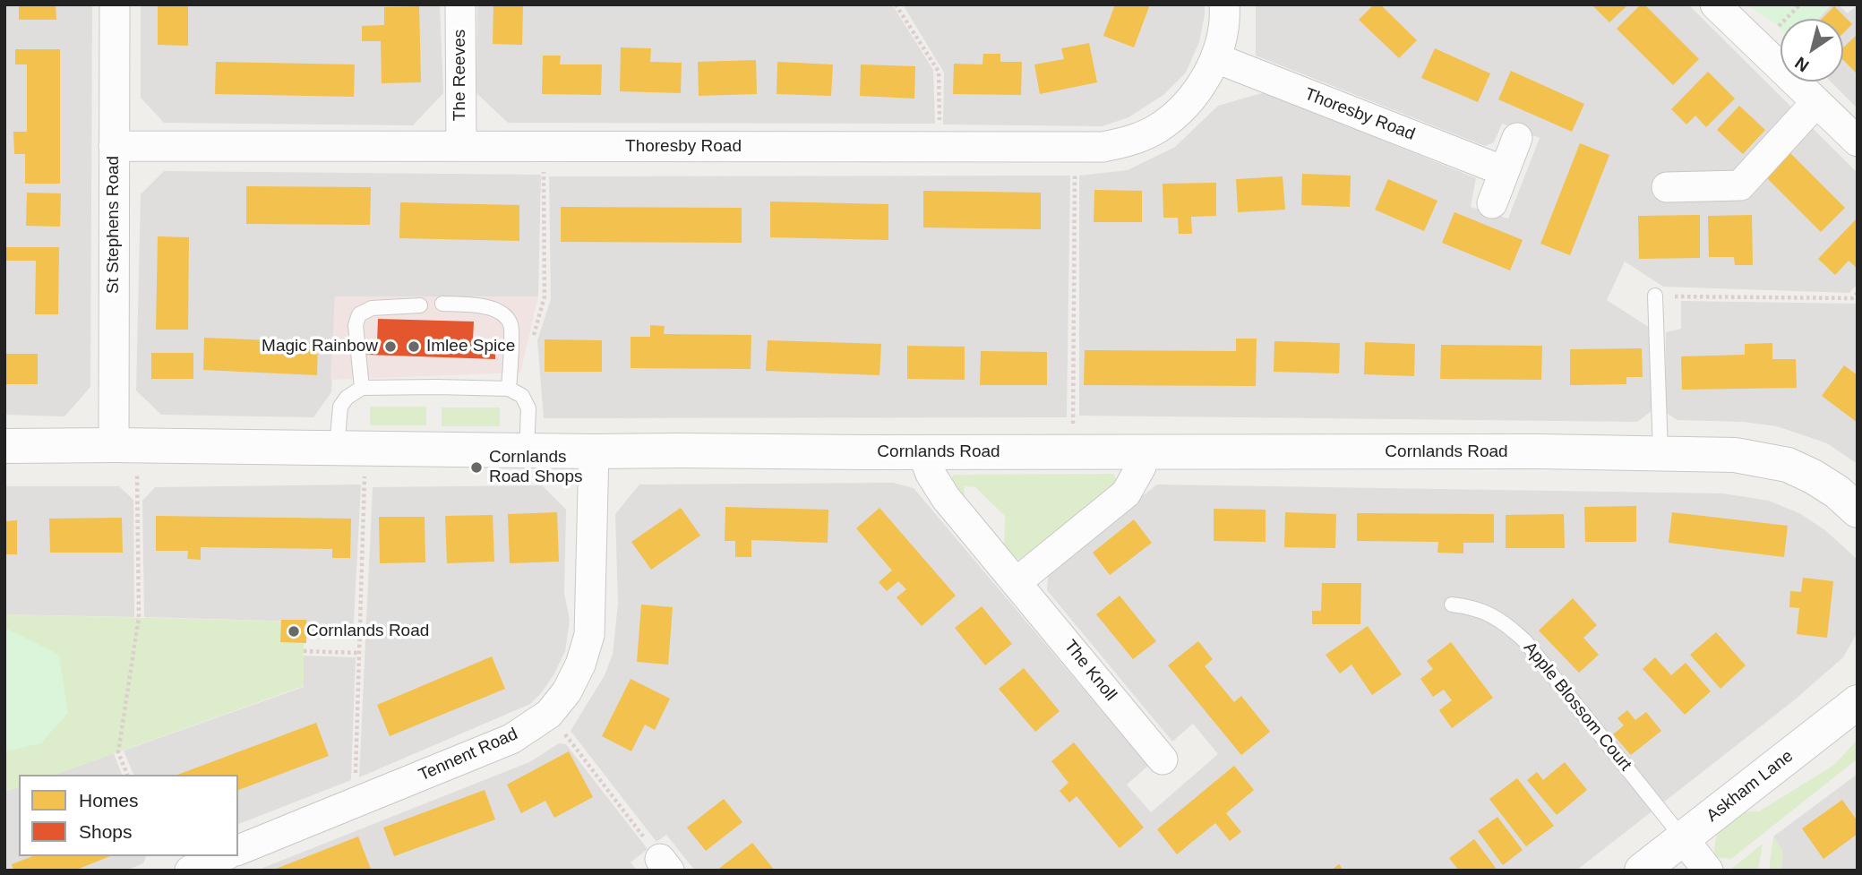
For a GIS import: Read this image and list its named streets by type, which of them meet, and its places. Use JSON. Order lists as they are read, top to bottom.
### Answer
{
  "streets": {
    "street": [
      "The Reeves",
      "Thoresby Road",
      "St Stephens Road",
      "Cornlands Road",
      "The Knoll",
      "Tennent Road",
      "Askham Lane"
    ],
    "lane": ["Apple Blossom Court"]
  },
  "crossings": [
    ["The Reeves", "Thoresby Road"],
    ["Thoresby Road", "St Stephens Road"],
    ["St Stephens Road", "Cornlands Road"],
    ["Cornlands Road", "The Knoll"],
    ["Cornlands Road", "Tennent Road"],
    ["Apple Blossom Court", "Askham Lane"]
  ],
  "places": [
    "Magic Rainbow",
    "Imlee Spice",
    "Cornlands Road Shops",
    "Cornlands Road"
  ],
  "legend": ["Homes", "Shops"],
  "north": "bottom left"
}
